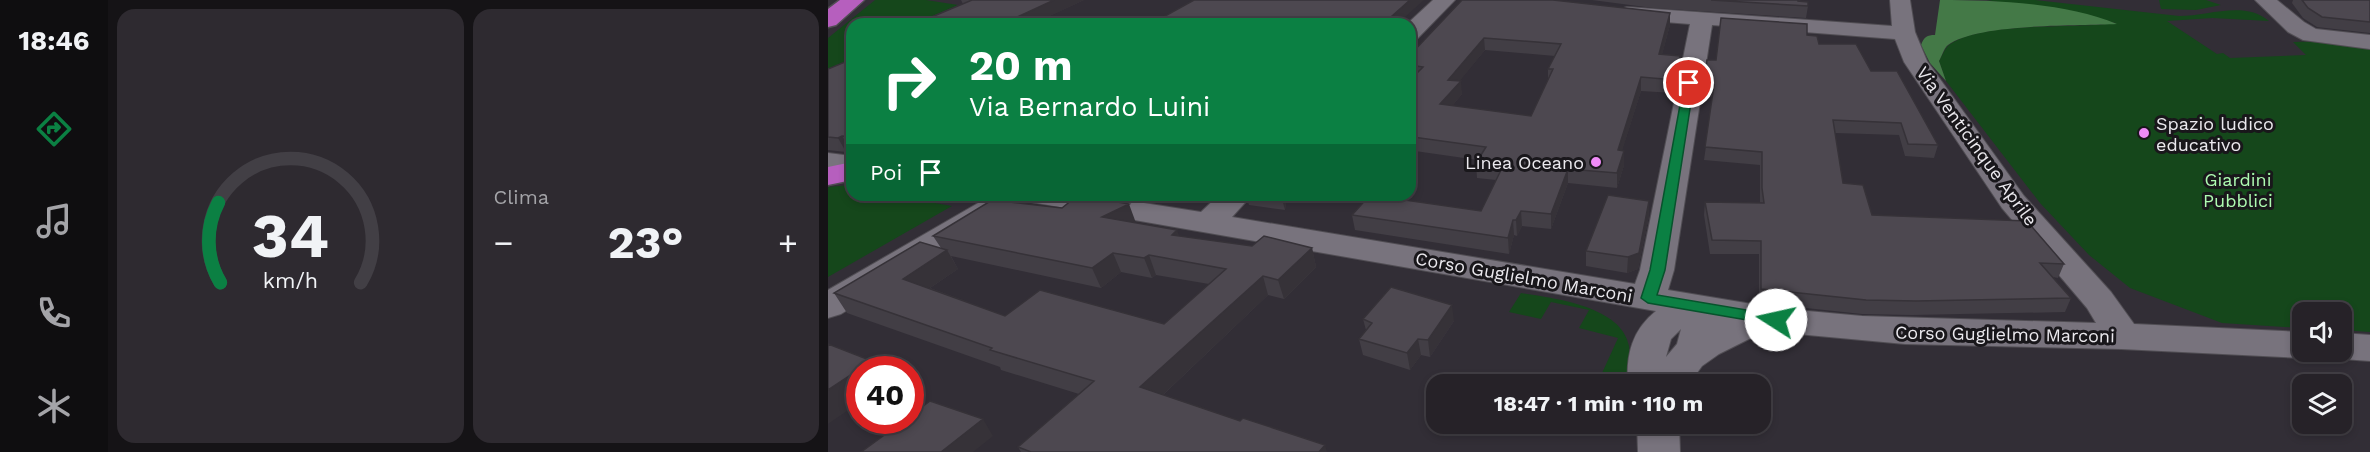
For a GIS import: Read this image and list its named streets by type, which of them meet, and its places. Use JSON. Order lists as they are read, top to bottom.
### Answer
{
  "streets": {
    "street": ["Via Venticinque Aprile", "Corso Guglielmo Marconi"]
  },
  "crossings": [
    ["Via Venticinque Aprile", "Corso Guglielmo Marconi"]
  ],
  "parks": ["Giardini Pubblici"],
  "places": ["Spazio ludico educativo", "Linea Oceano"],
  "page": {
    "tabs": "18:46",
    "tile": "Clima",
    "turn": ["20 m", "Via Bernardo Luini"],
    "then": "Poi",
    "heat": ["−", "23°", "+"],
    "limit": "40",
    "trip": "18:47 · 1 min · 110 m",
    "gauge": ["34", "km/h"]
  }
}
